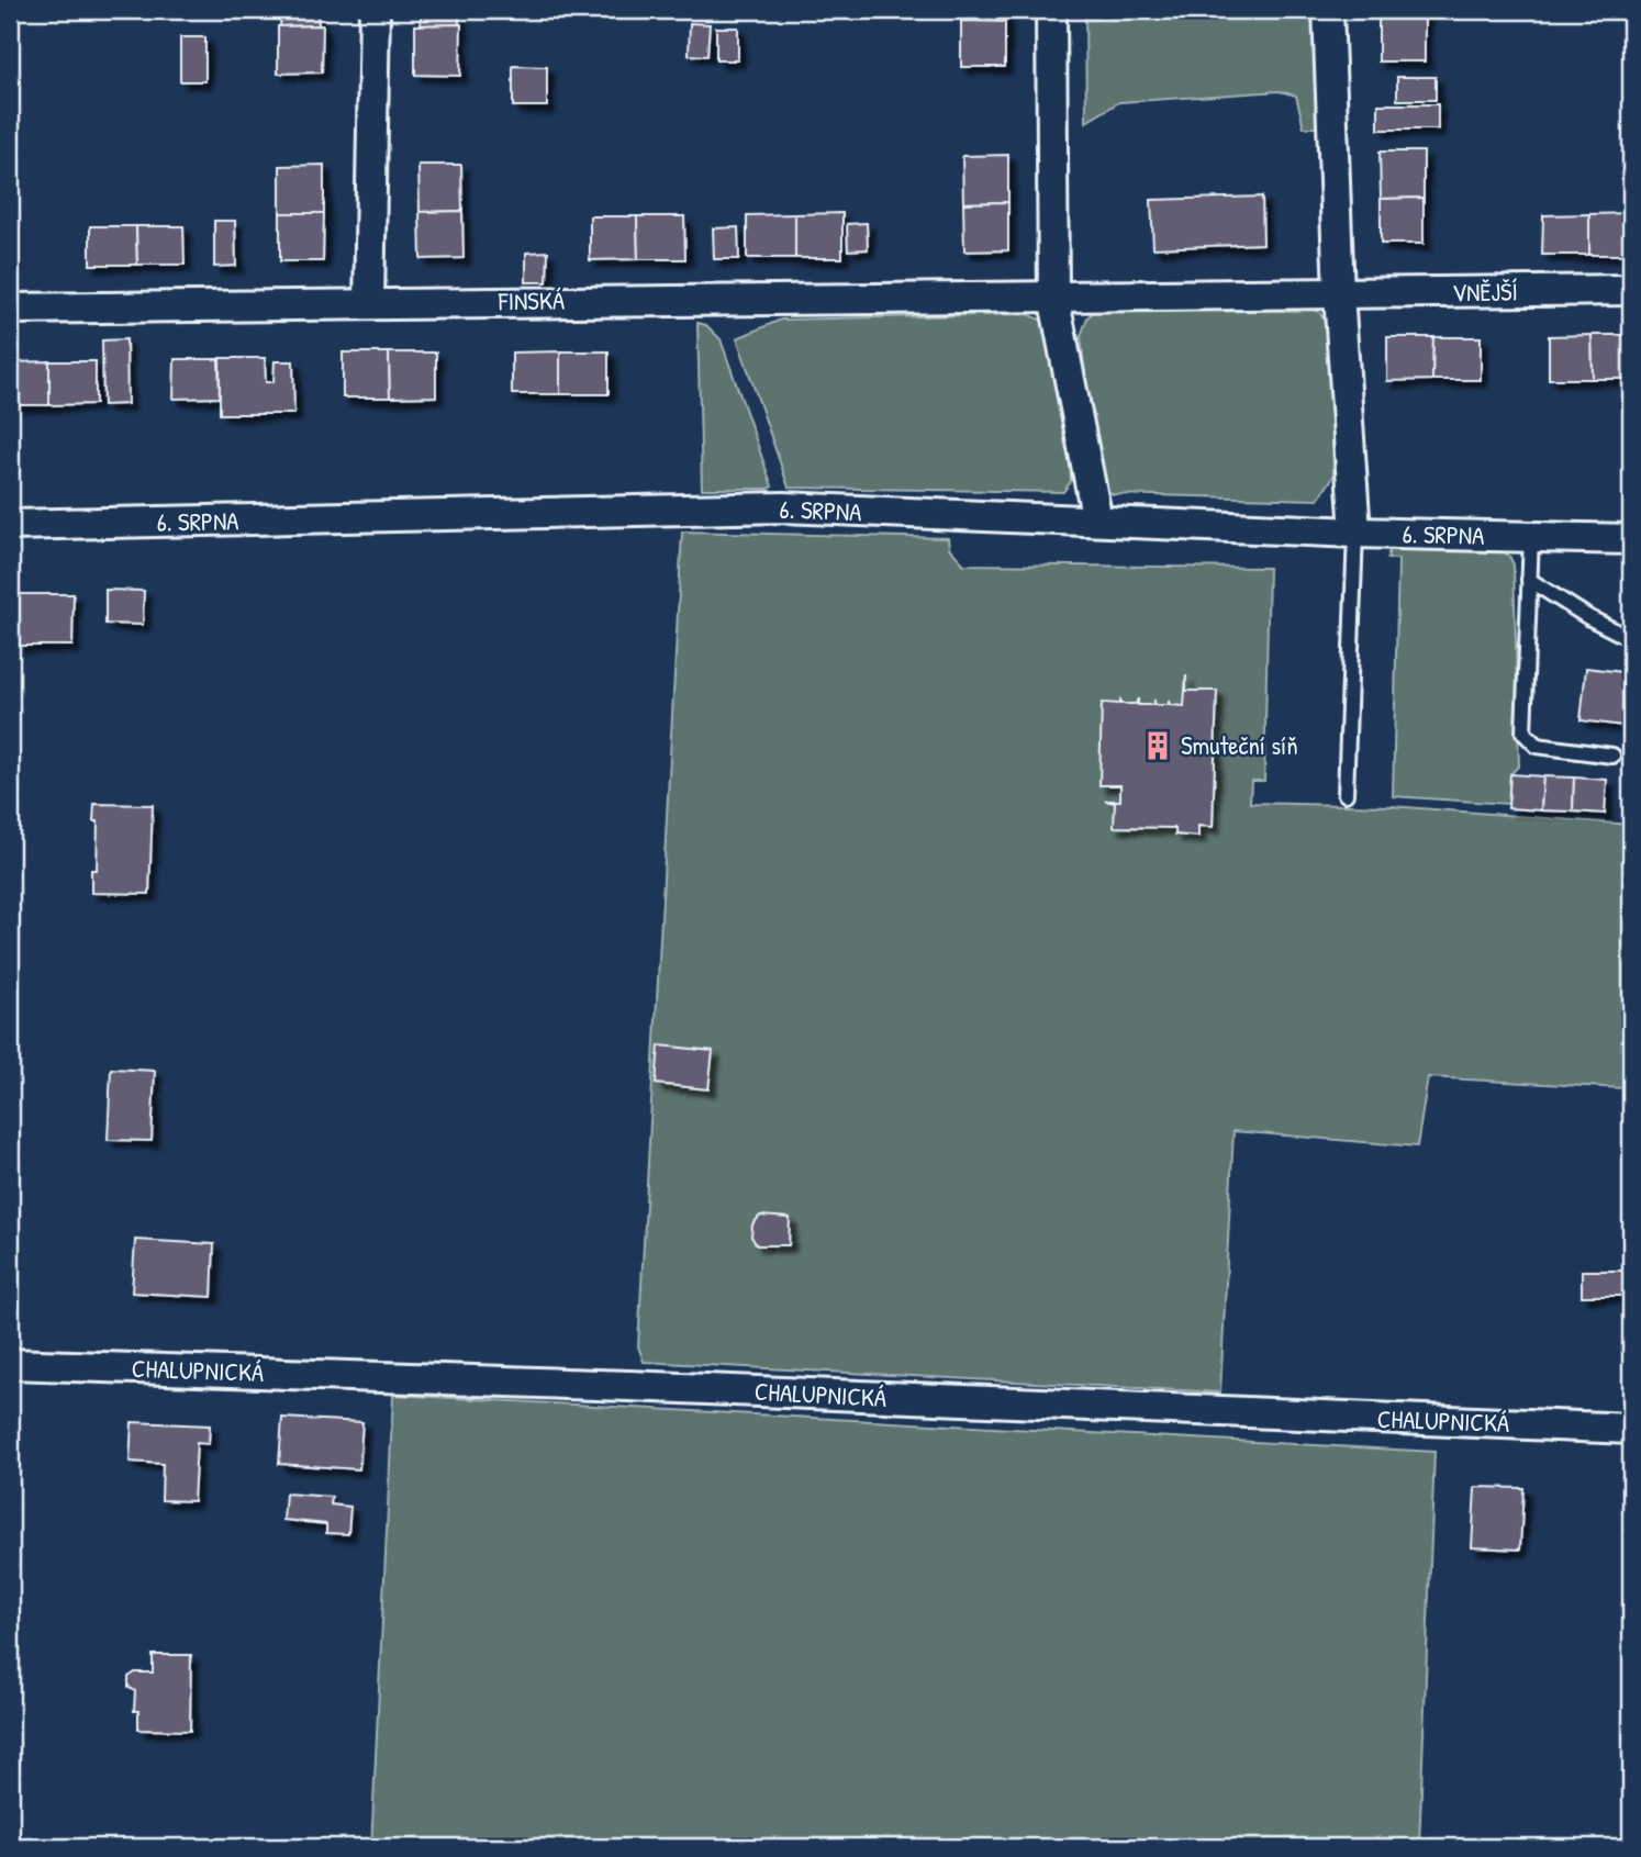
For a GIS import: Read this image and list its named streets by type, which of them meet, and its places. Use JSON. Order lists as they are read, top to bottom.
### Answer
{
  "streets": {
    "street": [
      "VNĚJŠÍ",
      "FINSKÁ",
      "6. SRPNA",
      "CHALUPNICKÁ"
    ]
  },
  "crossings": [
    ["VNĚJŠÍ", "FINSKÁ"]
  ],
  "places": {
    "building": ["Smuteční síň"]
  }
}
